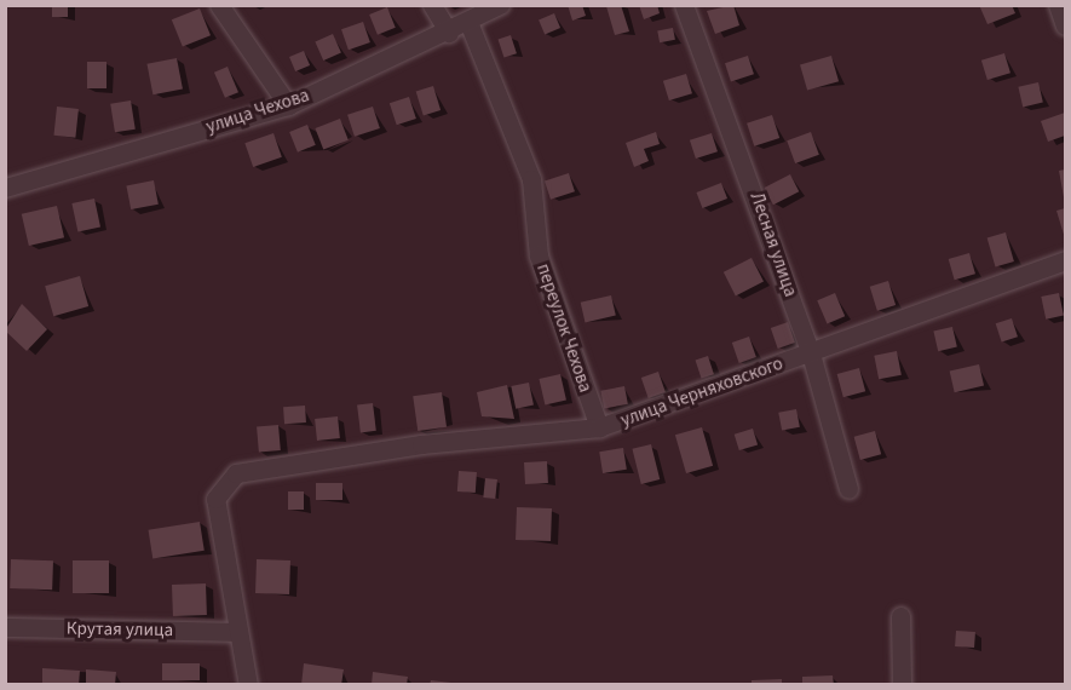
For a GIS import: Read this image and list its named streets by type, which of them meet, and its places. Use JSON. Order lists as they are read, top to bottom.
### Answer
{
  "streets": {
    "street": [
      "улица Чехова",
      "Лесная улица",
      "переулок Чехова",
      "улица Черняховского",
      "Крутая улица"
    ]
  },
  "crossings": [
    ["улица Чехова", "переулок Чехова"],
    ["Лесная улица", "улица Черняховского"],
    ["переулок Чехова", "улица Черняховского"],
    ["улица Черняховского", "Крутая улица"]
  ]
}
